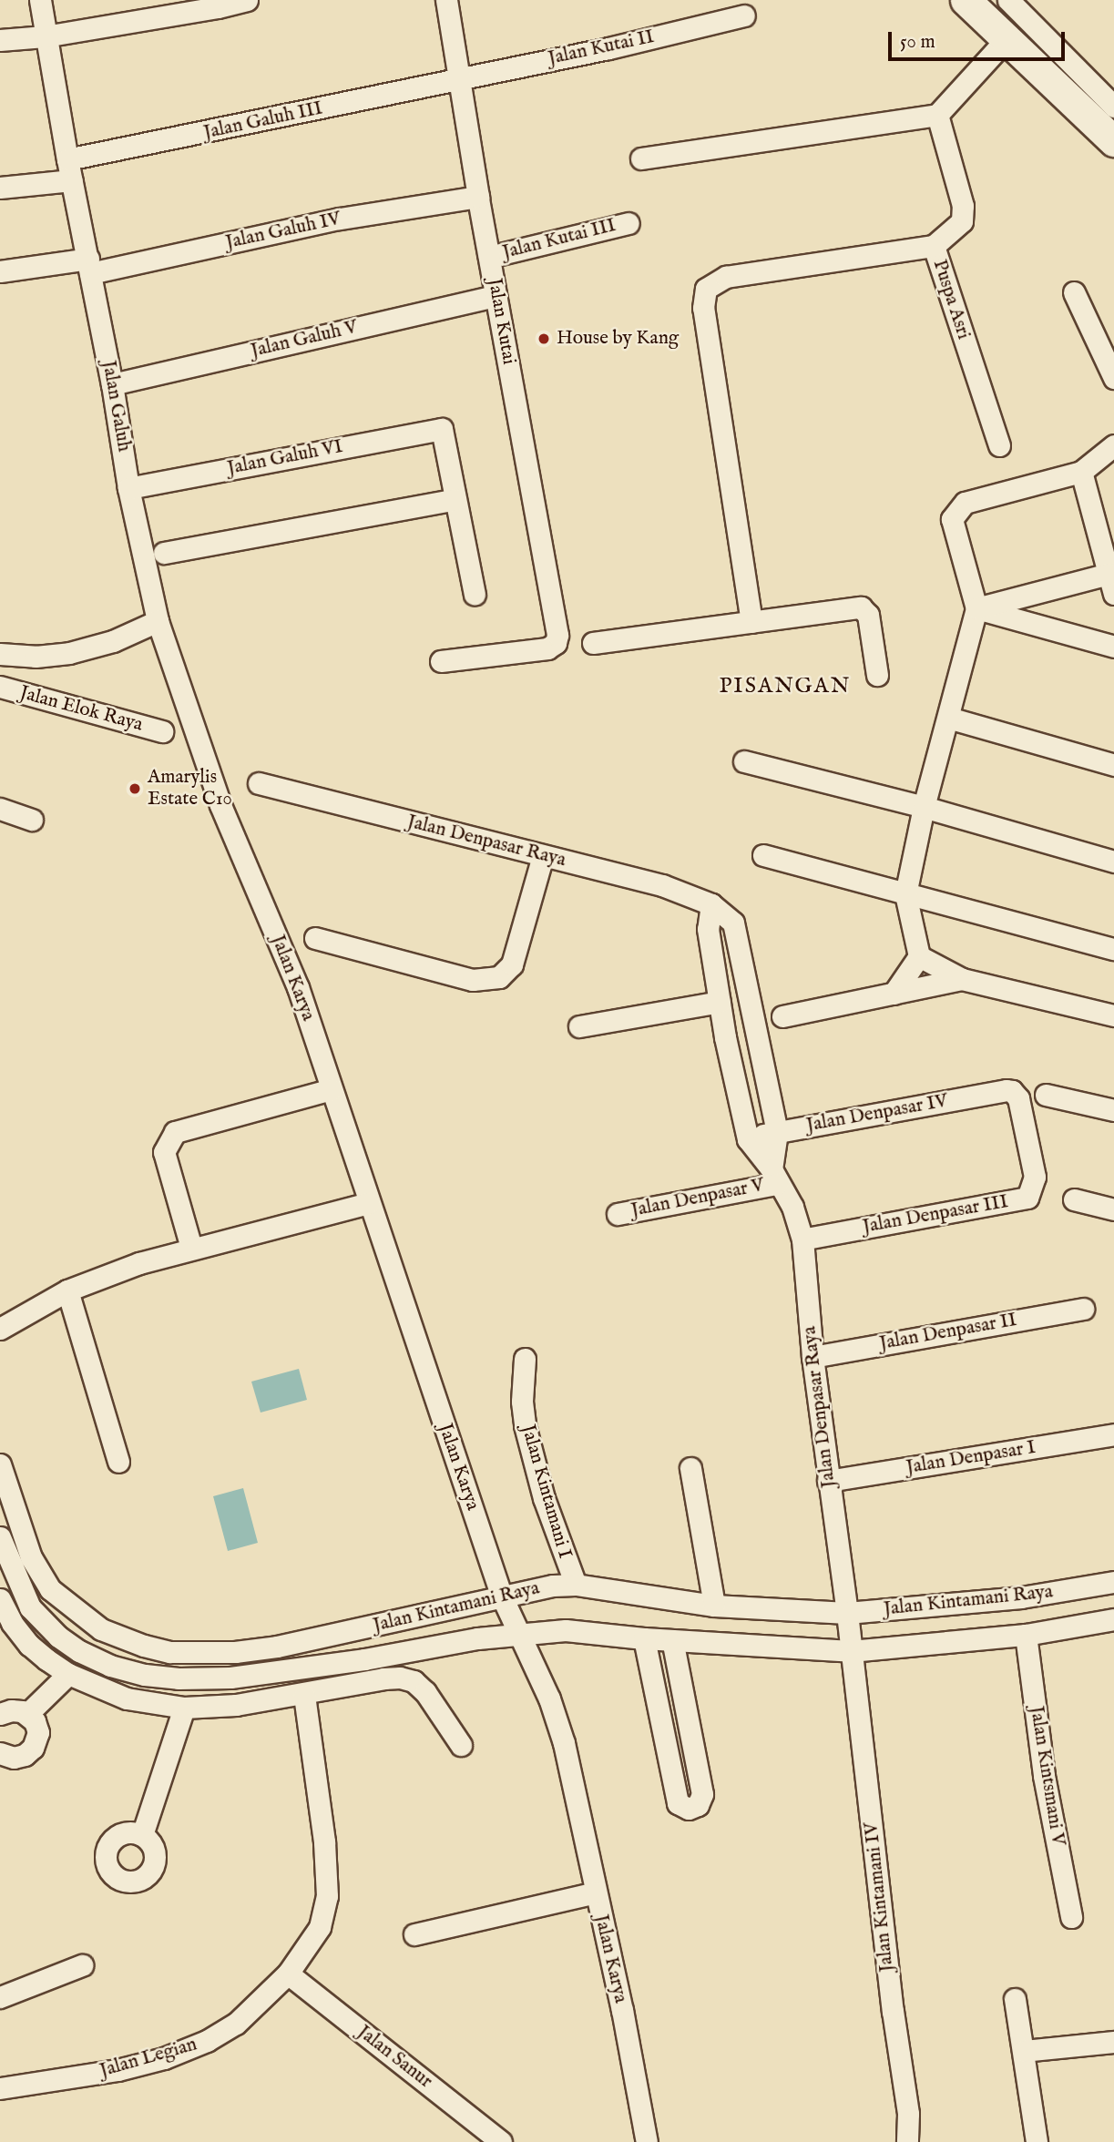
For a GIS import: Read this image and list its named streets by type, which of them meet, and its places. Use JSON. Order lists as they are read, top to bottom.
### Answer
{
  "streets": {
    "street": [
      "Jalan Kutai II",
      "Jalan Galuh III",
      "Jalan Galuh IV",
      "Jalan Kutai III",
      "Puspa Asri",
      "Jalan Kutai",
      "Jalan Galuh V",
      "Jalan Galuh",
      "Jalan Galuh VI",
      "Jalan Elok Raya",
      "Jalan Denpasar Raya",
      "Jalan Karya",
      "Jalan Denpasar IV",
      "Jalan Denpasar V",
      "Jalan Denpasar III",
      "Jalan Denpasar II",
      "Jalan Denpasar I",
      "Jalan Kintamani I",
      "Jalan Kintamani Raya",
      "Jalan Kintsmani V",
      "Jalan Kintamani IV",
      "Jalan Sanur",
      "Jalan Legian"
    ]
  },
  "crossings": [
    ["Jalan Kutai II", "Jalan Galuh III"],
    ["Jalan Kutai II", "Jalan Kutai"],
    ["Jalan Galuh III", "Jalan Kutai"],
    ["Jalan Galuh III", "Jalan Galuh"],
    ["Jalan Galuh IV", "Jalan Kutai"],
    ["Jalan Galuh IV", "Jalan Galuh"],
    ["Jalan Kutai III", "Jalan Kutai"],
    ["Jalan Kutai", "Jalan Galuh V"],
    ["Jalan Galuh V", "Jalan Galuh"],
    ["Jalan Galuh", "Jalan Galuh VI"],
    ["Jalan Galuh", "Jalan Karya"],
    ["Jalan Denpasar Raya", "Jalan Denpasar IV"],
    ["Jalan Denpasar Raya", "Jalan Denpasar V"],
    ["Jalan Denpasar Raya", "Jalan Denpasar III"],
    ["Jalan Denpasar Raya", "Jalan Denpasar II"],
    ["Jalan Denpasar Raya", "Jalan Denpasar I"],
    ["Jalan Denpasar Raya", "Jalan Kintamani Raya"],
    ["Jalan Denpasar Raya", "Jalan Kintamani IV"],
    ["Jalan Karya", "Jalan Kintamani Raya"],
    ["Jalan Denpasar IV", "Jalan Denpasar III"],
    ["Jalan Kintamani I", "Jalan Kintamani Raya"],
    ["Jalan Kintamani Raya", "Jalan Kintsmani V"],
    ["Jalan Kintamani Raya", "Jalan Kintamani IV"],
    ["Jalan Sanur", "Jalan Legian"]
  ],
  "districts": ["PISANGAN"],
  "places": ["House by Kang", "Amarylis Estate C10"],
  "scale_bar": "50 m"
}
